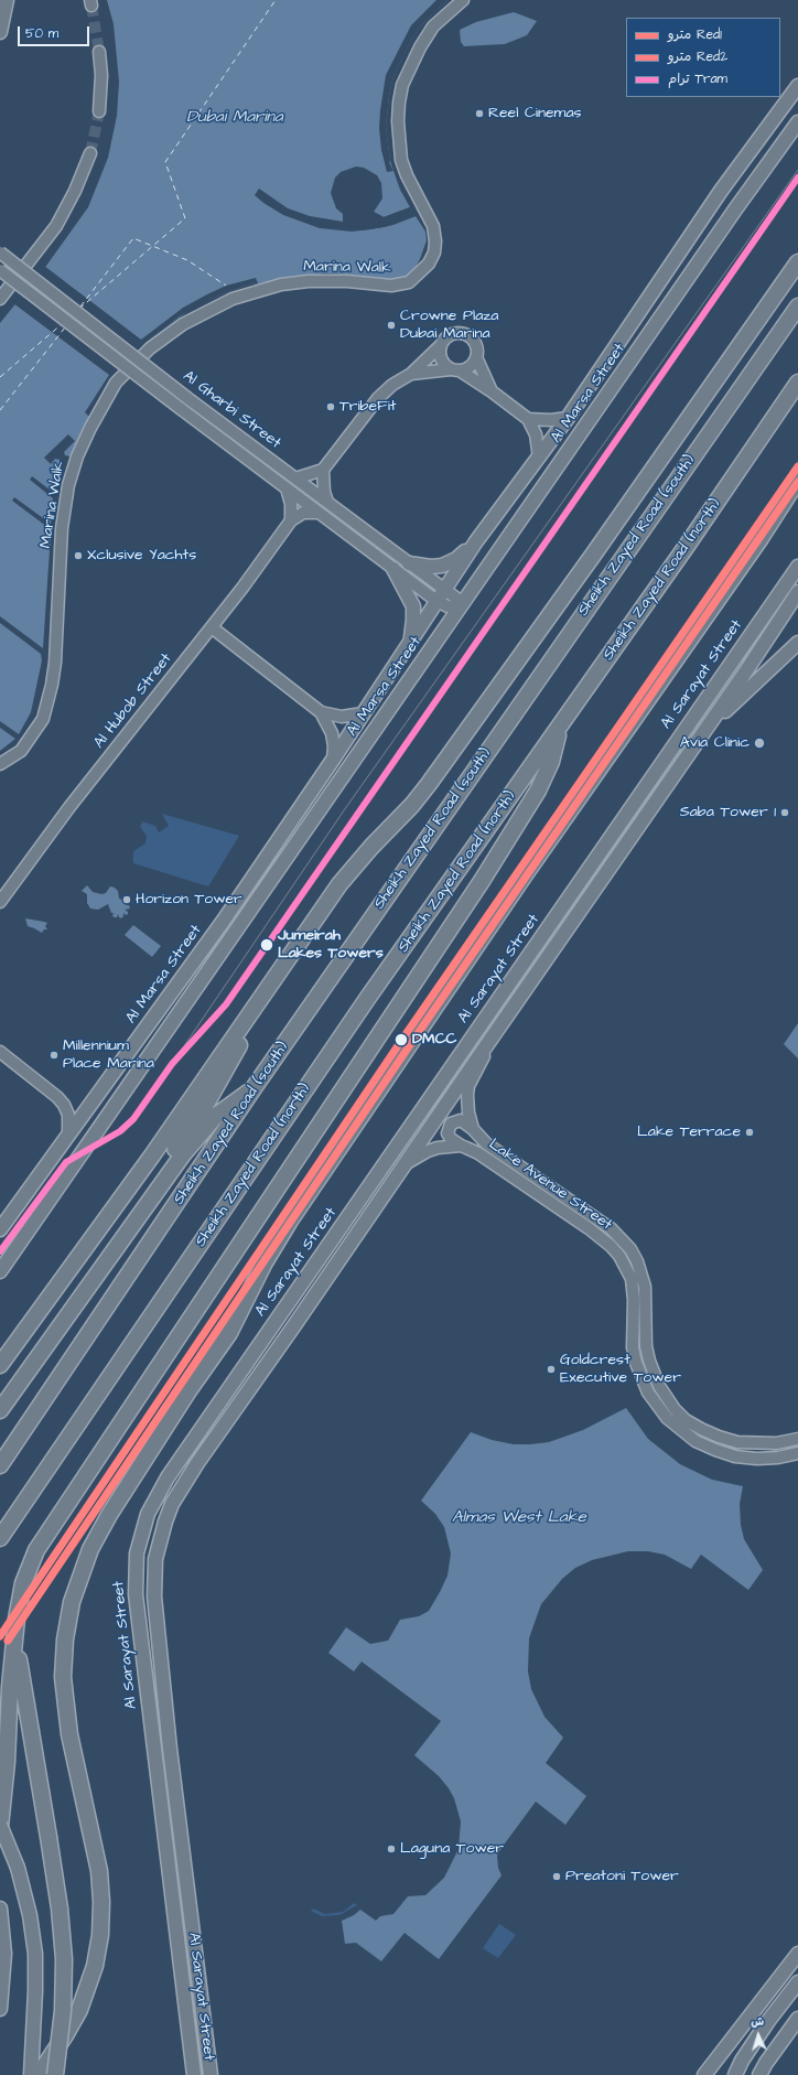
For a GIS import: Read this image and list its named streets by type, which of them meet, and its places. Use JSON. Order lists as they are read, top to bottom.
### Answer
{
  "streets": {
    "highway": ["Sheikh Zayed Road (south)", "Sheikh Zayed Road (north)"],
    "main road": ["Al Marsa Street", "Al Sarayat Street"],
    "street": [
      "Marina Walk",
      "Al Gharbi Street",
      "Al Hubob Street",
      "Lake Avenue Street"
    ]
  },
  "crossings": [
    ["Al Marsa Street", "Al Gharbi Street"],
    ["Al Sarayat Street", "Lake Avenue Street"]
  ],
  "water": ["Dubai Marina", "Almas West Lake"],
  "places": [
    "Reel Cinemas",
    "Crowne Plaza Dubai Marina",
    "TribeFit",
    "Xclusive Yachts",
    "Avia Clinic",
    "Saba Tower 1",
    "Horizon Tower",
    "Jumeirah Lakes Towers",
    "DMCC",
    "Millennium Place Marina",
    "Lake Terrace",
    "Goldcrest Executive Tower",
    "Laguna Tower",
    "Preatoni Tower"
  ],
  "lines": ["tram line Tram", "metro line Red1", "metro line Red2"],
  "legend": ["مترو Red1", "مترو Red2", "ترام Tram"],
  "scale_bar": "50 m",
  "north": "top"
}
